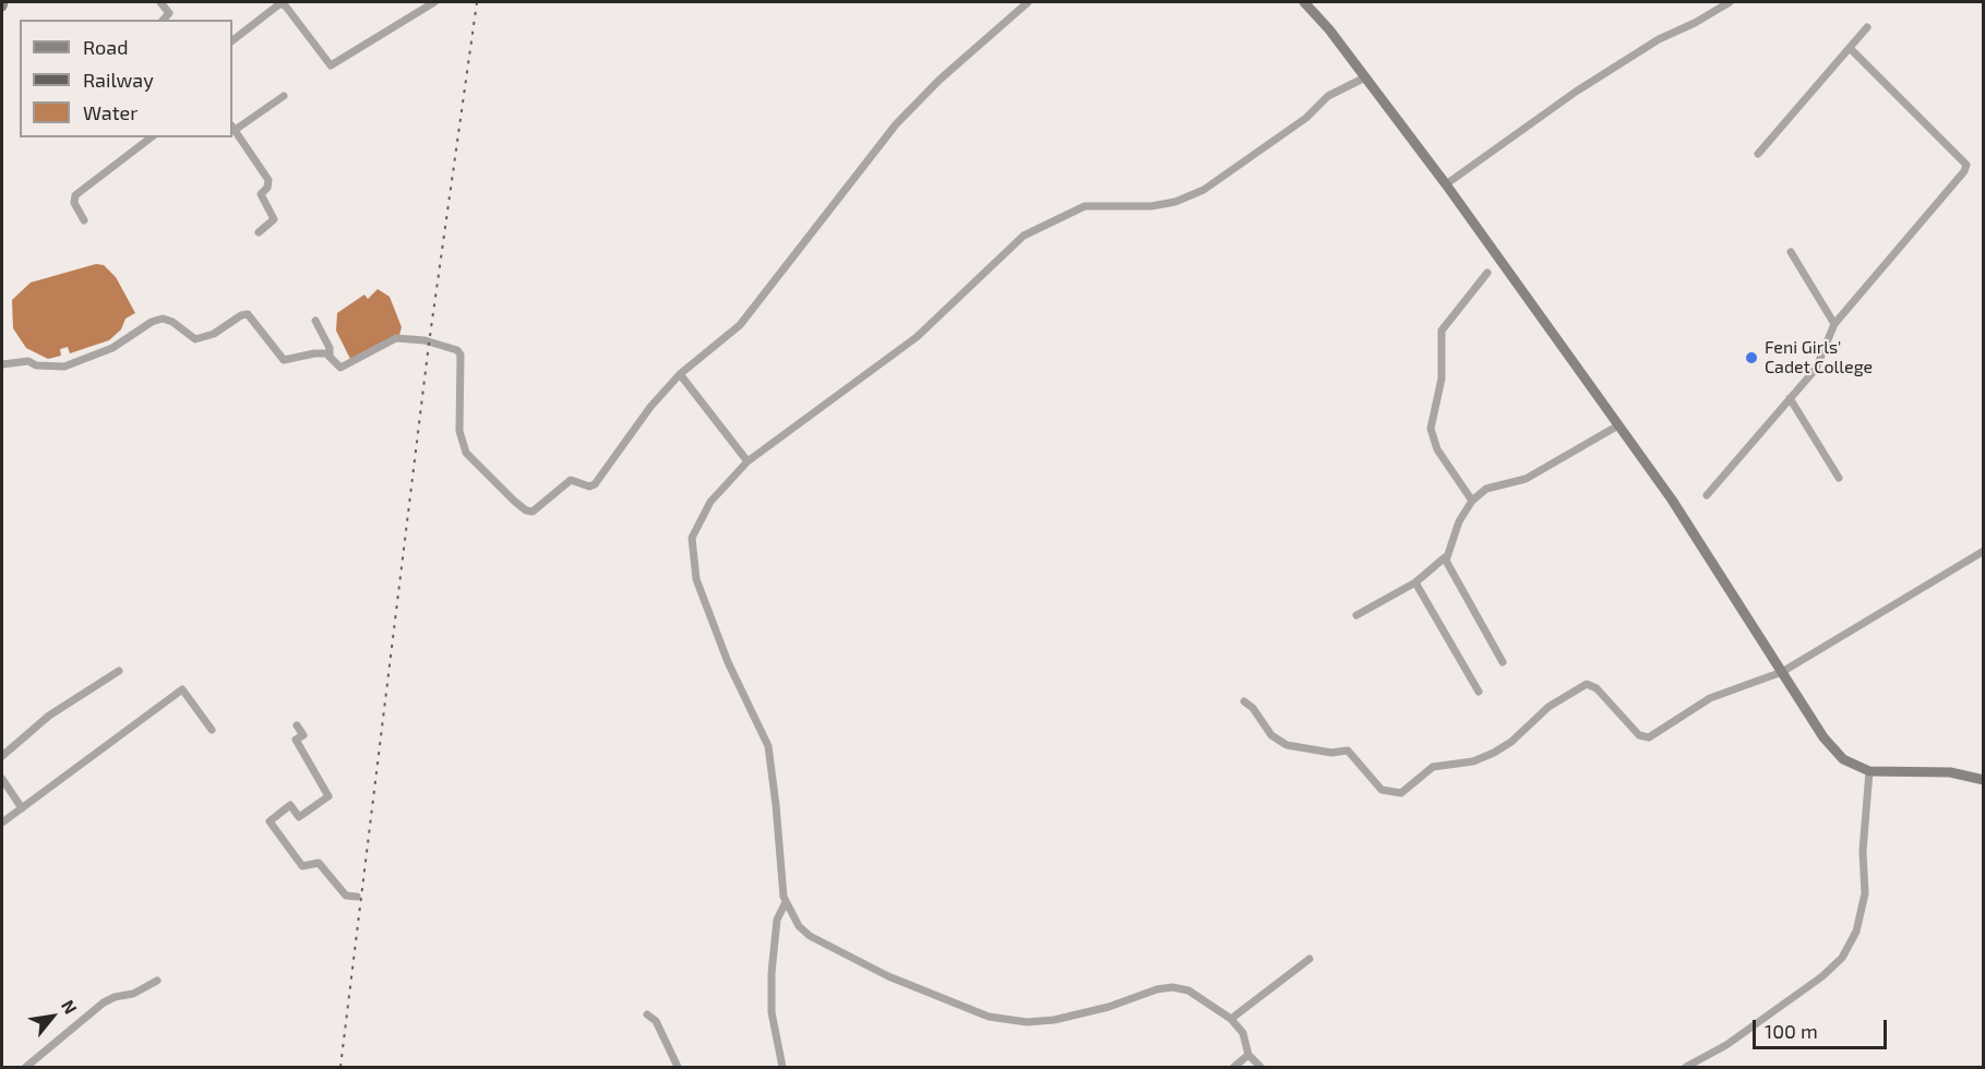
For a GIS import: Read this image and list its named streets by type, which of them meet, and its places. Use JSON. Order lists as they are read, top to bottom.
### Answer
{
  "places": ["Feni Girls' Cadet College"],
  "legend": ["Road", "Railway", "Water"],
  "scale_bar": "100 m",
  "north": "top right"
}
